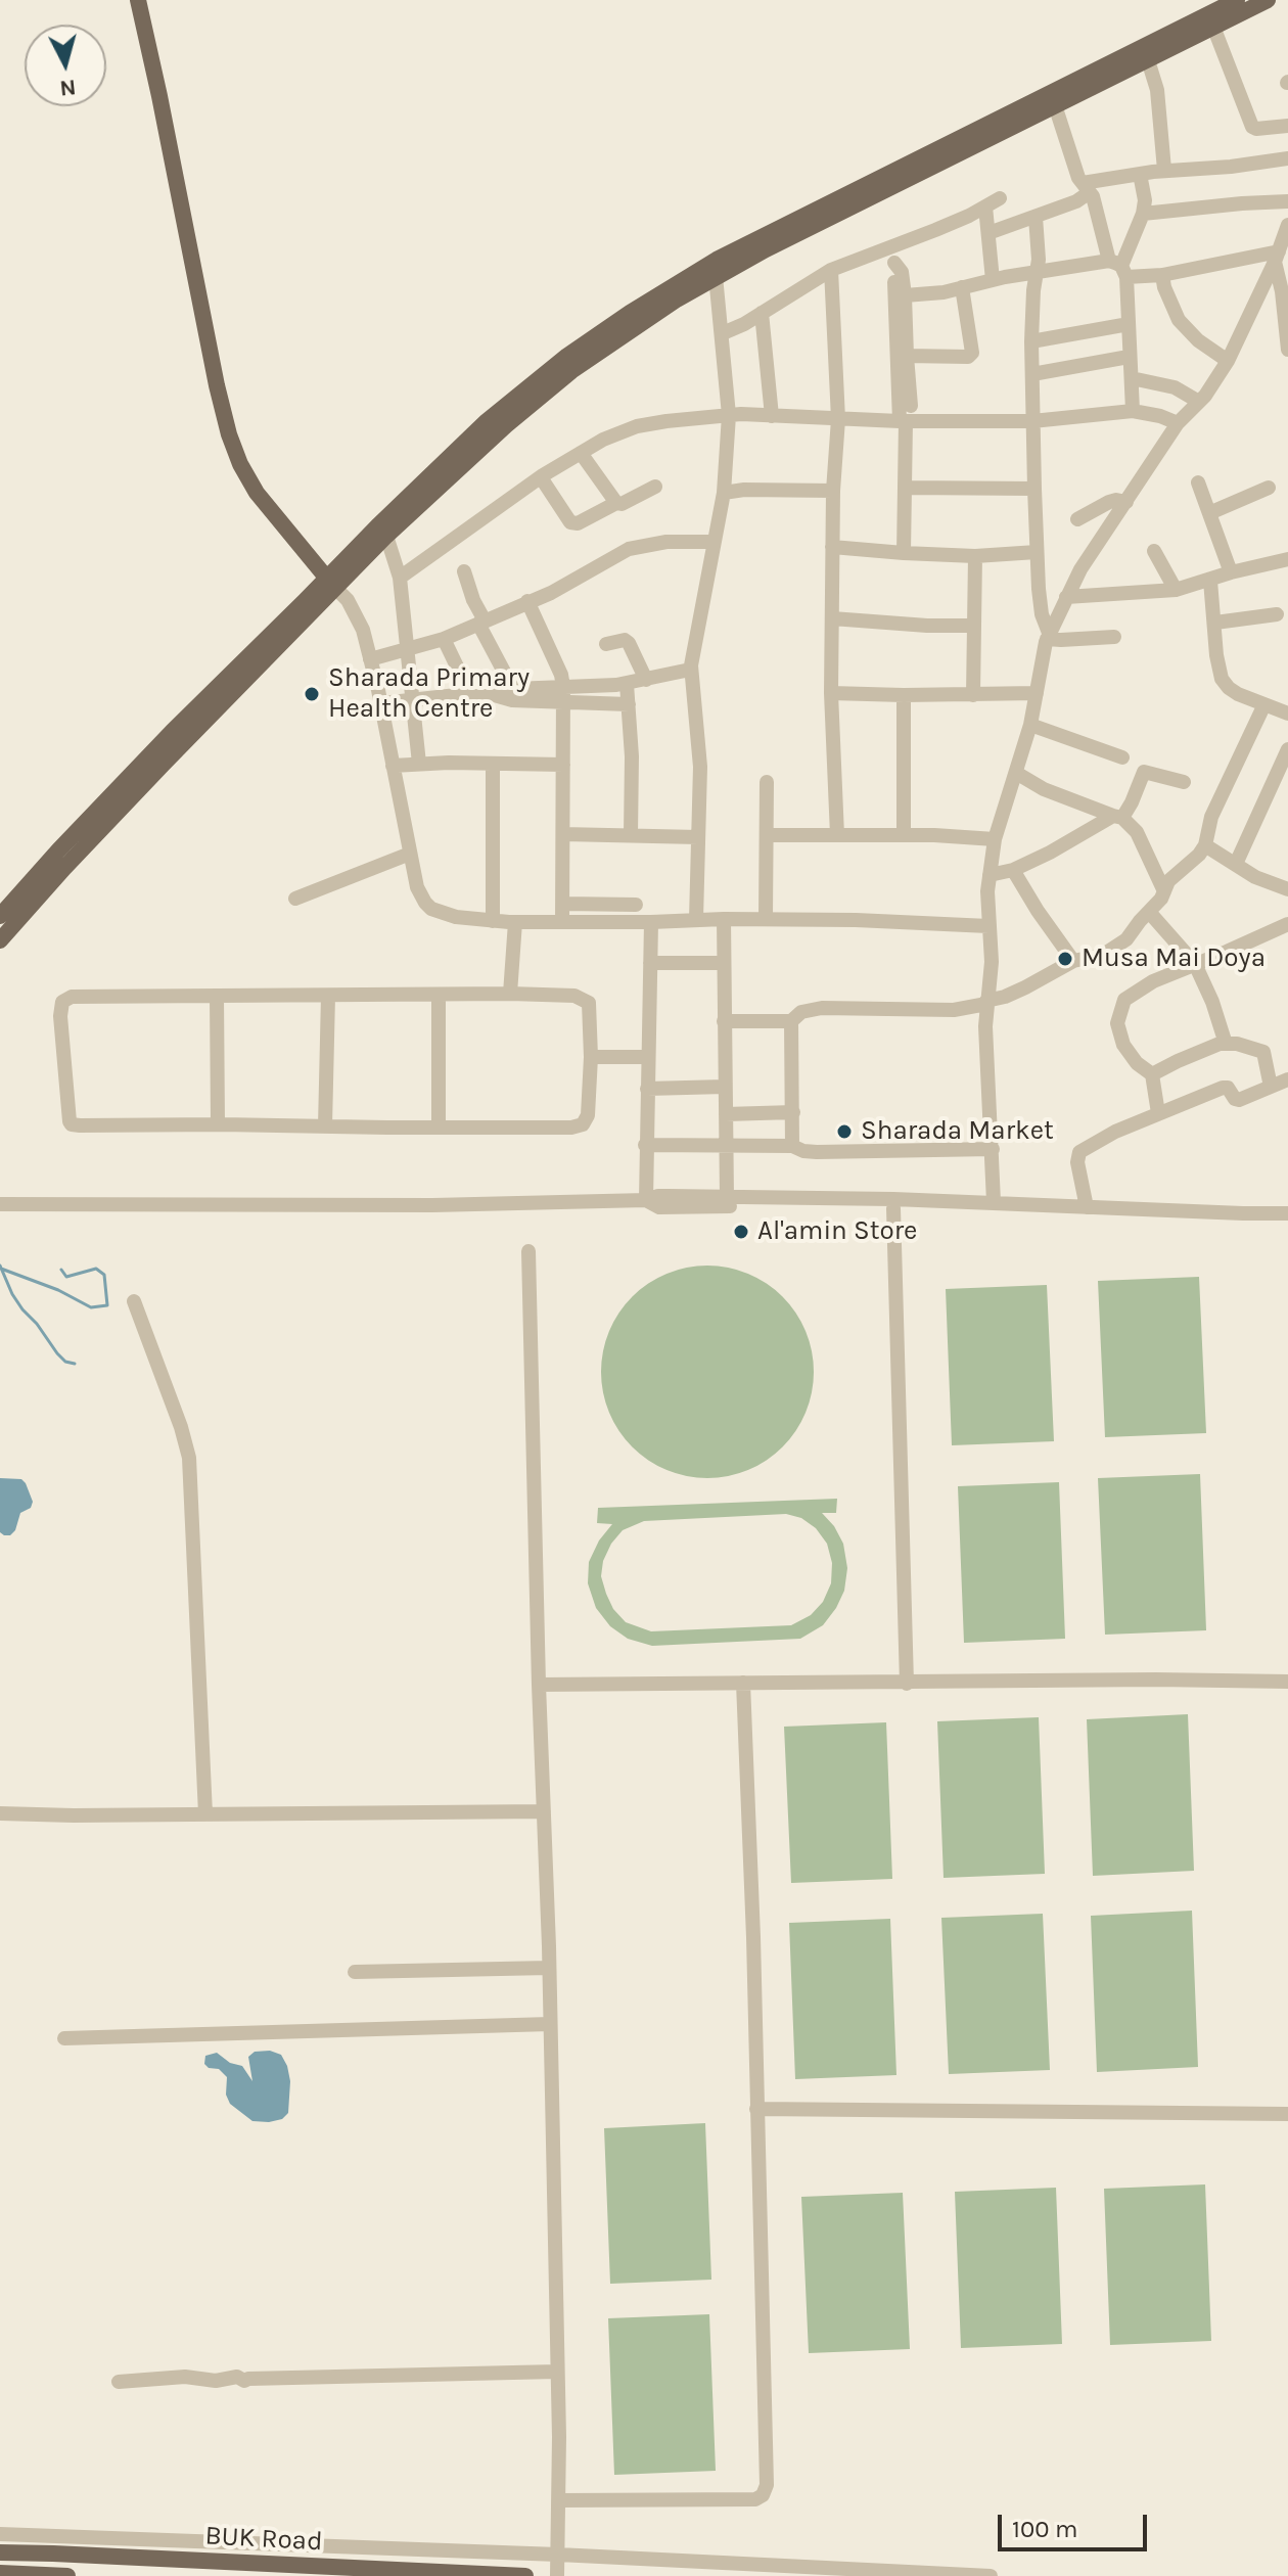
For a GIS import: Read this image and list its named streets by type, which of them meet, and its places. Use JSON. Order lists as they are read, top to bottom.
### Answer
{
  "streets": {
    "main road": ["BUK Road"]
  },
  "places": [
    "Sharada Primary Health Centre",
    "Musa Mai Doya",
    "Sharada Market",
    "Al'amin Store"
  ],
  "scale_bar": "100 m",
  "north": "bottom"
}
